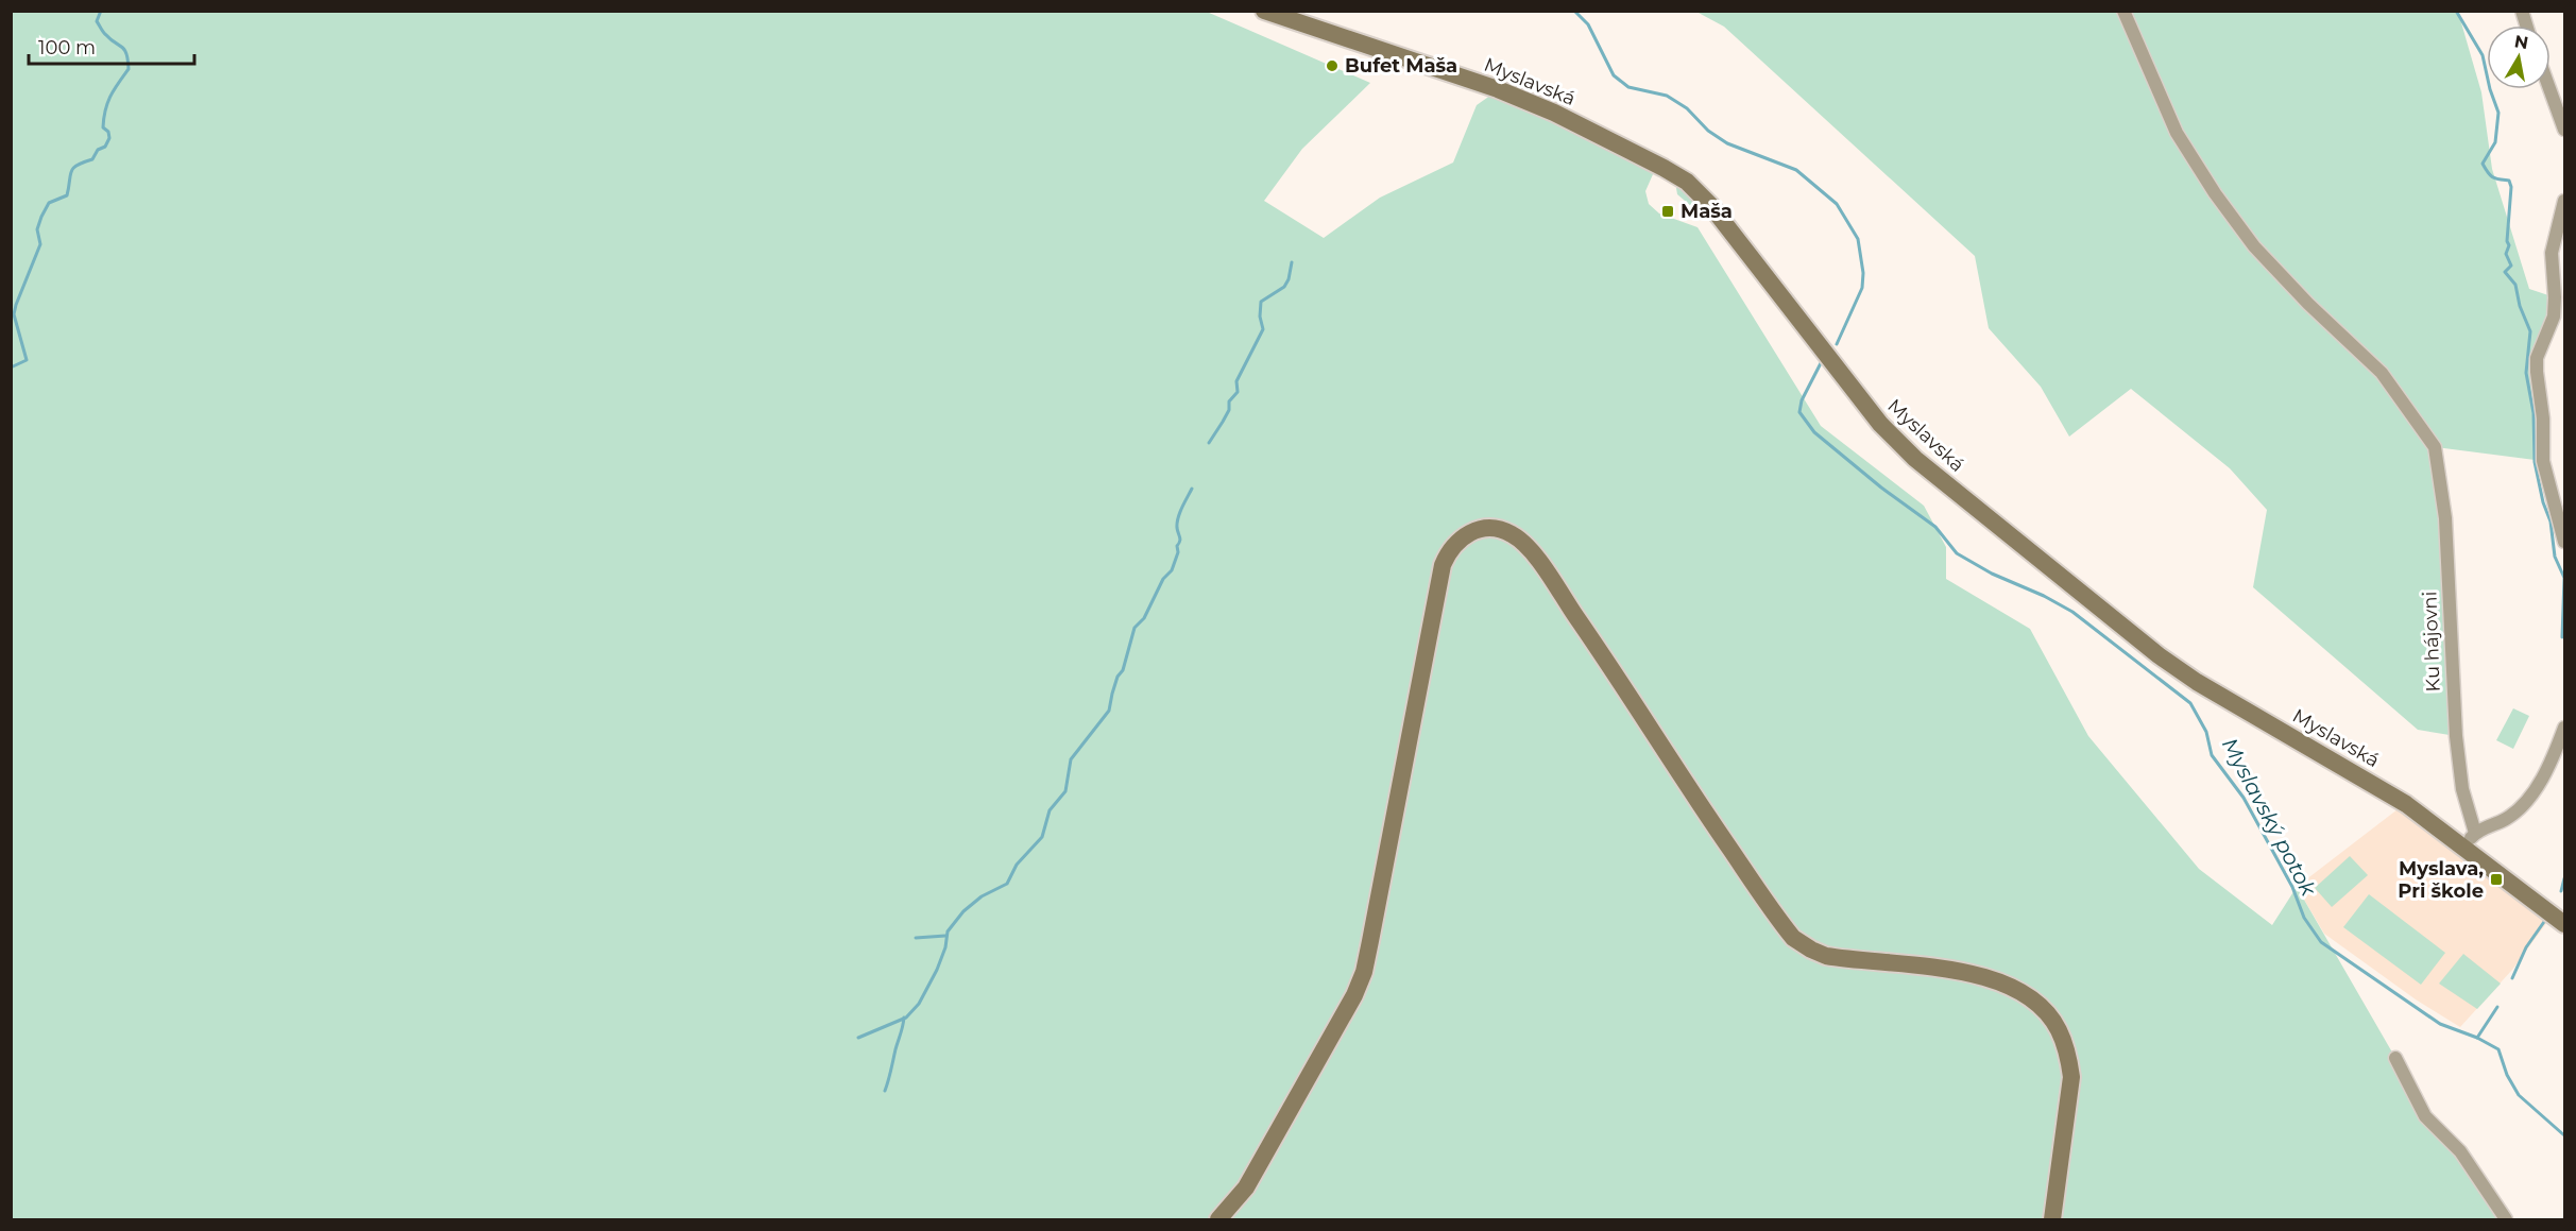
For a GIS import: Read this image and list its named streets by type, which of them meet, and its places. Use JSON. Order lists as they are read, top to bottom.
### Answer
{
  "streets": {
    "street": ["Myslavská", "Ku hájovni"]
  },
  "crossings": [
    ["Myslavská", "Ku hájovni"]
  ],
  "water": ["Myslavský potok"],
  "places": {
    "other": ["Bufet Maša"],
    "transit": ["Maša", "Myslava, Pri škole"]
  },
  "scale_bar": "100 m",
  "north": "top"
}
